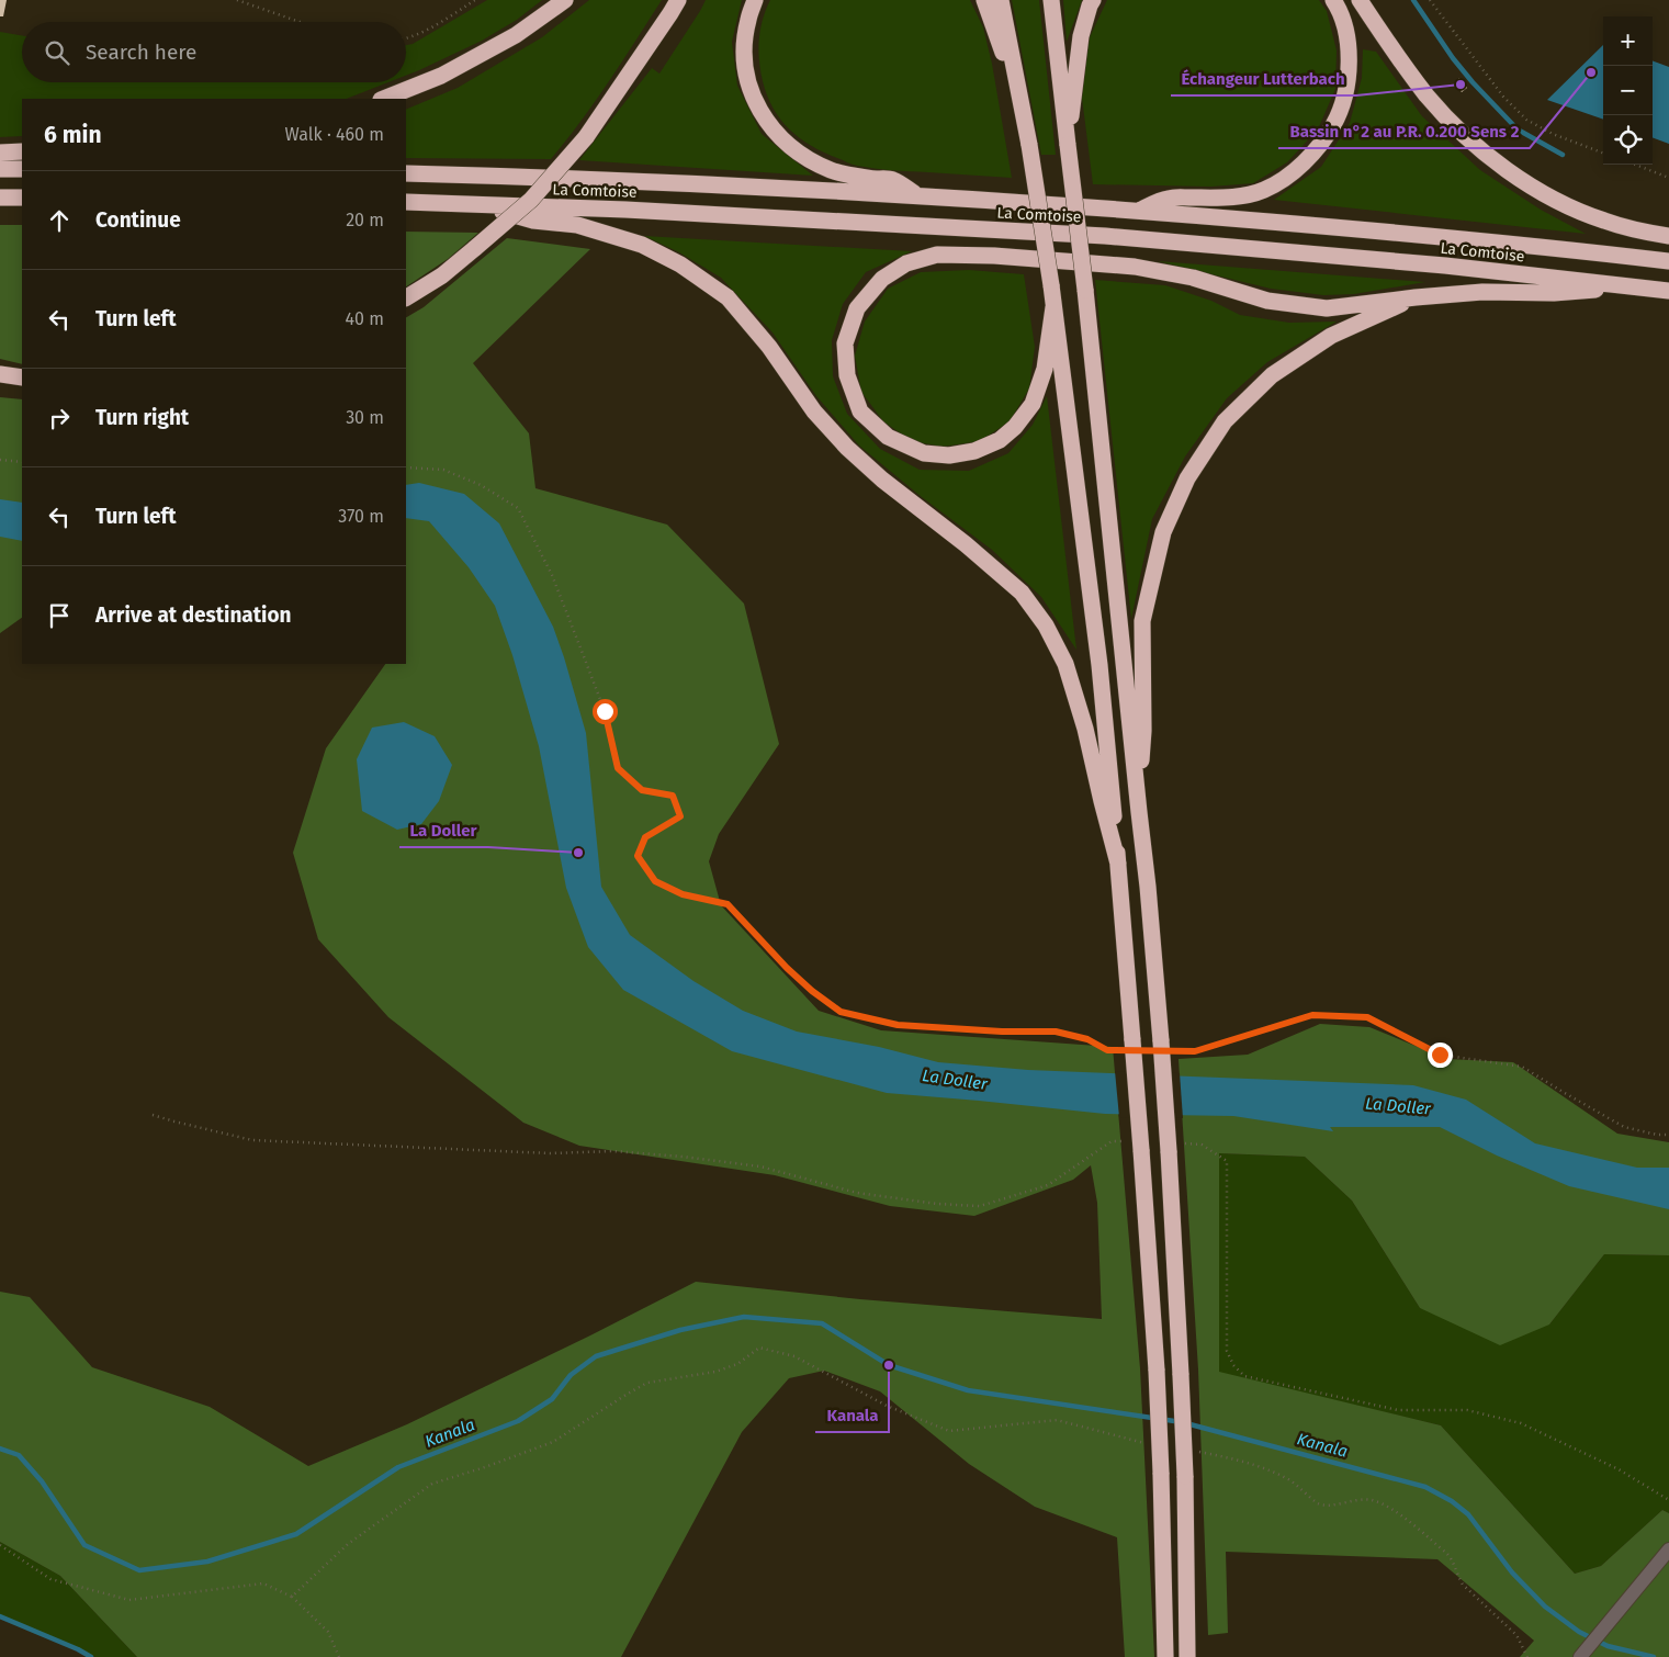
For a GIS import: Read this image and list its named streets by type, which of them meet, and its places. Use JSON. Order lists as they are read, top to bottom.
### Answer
{
  "streets": {
    "highway": ["La Comtoise"]
  },
  "water": ["La Doller", "Kanala"],
  "places": [
    "Bassin n°2 au P.R. 0.200 Sens 2",
    "Échangeur Lutterbach",
    "La Doller",
    "Kanala"
  ],
  "page": {
    "map_buttons": ["+", "−"],
    "search": "Search here",
    "heading": ["6 min", "Walk · 460 m"],
    "list": [
      ["Continue", "20 m"],
      ["Turn left", "40 m"],
      ["Turn right", "30 m"],
      ["Turn left", "370 m"],
      "Arrive at destination"
    ]
  }
}
